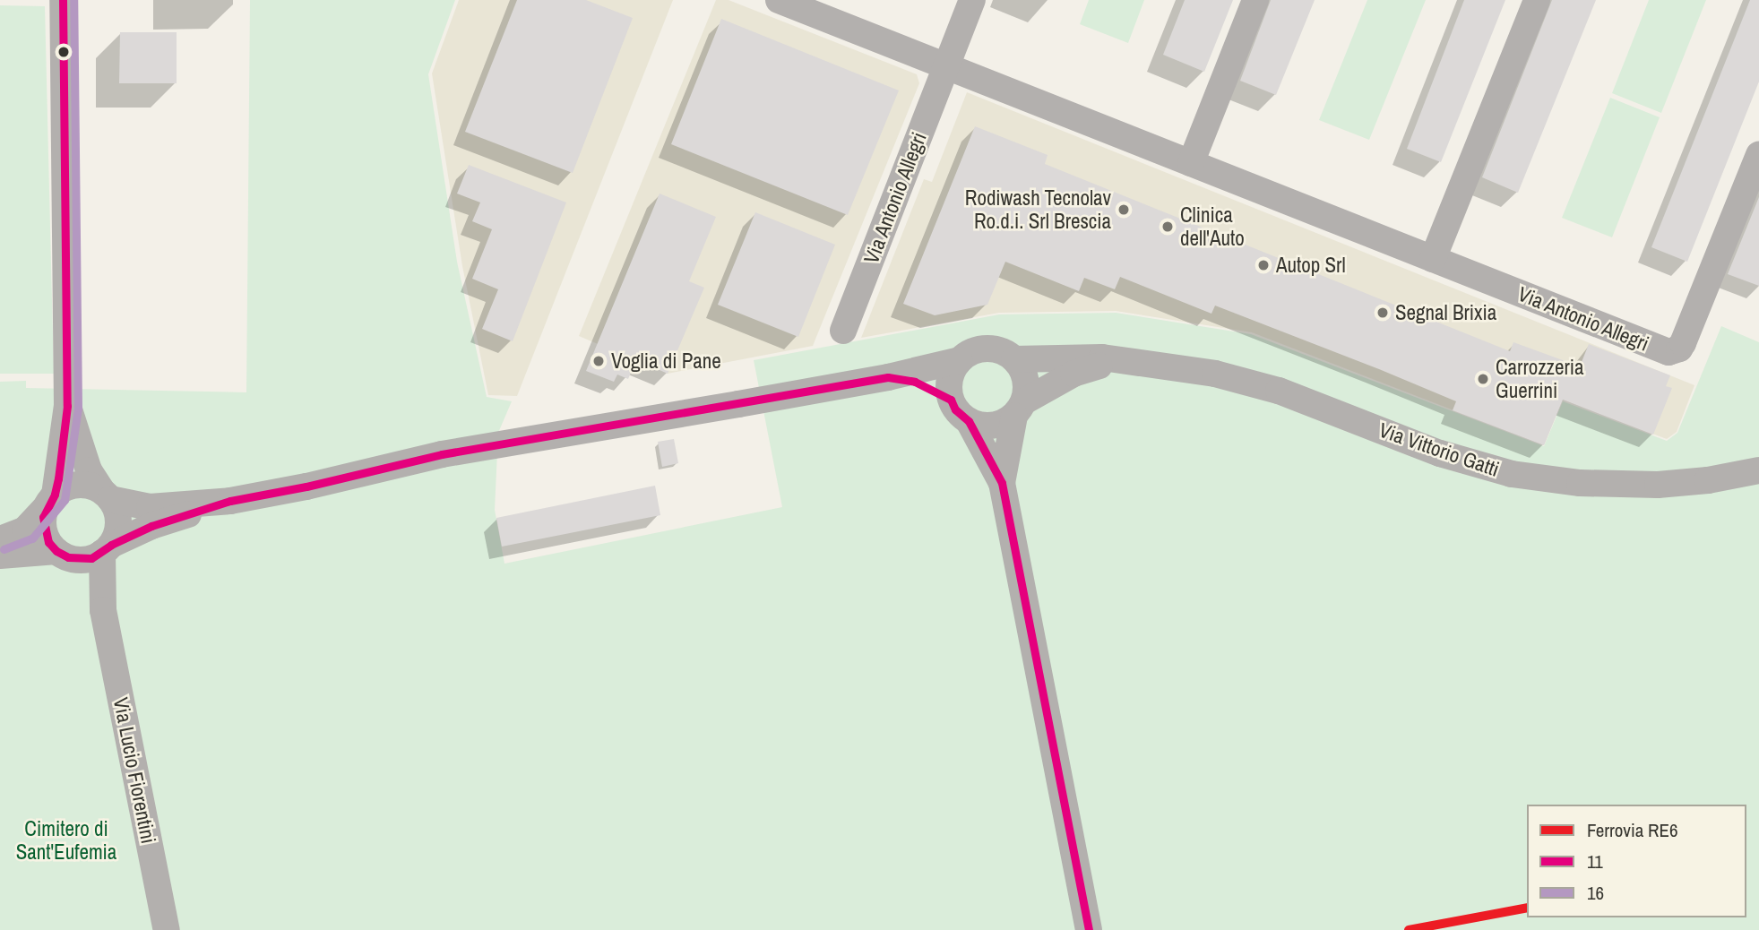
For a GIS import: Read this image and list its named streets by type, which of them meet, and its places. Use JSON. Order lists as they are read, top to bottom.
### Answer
{
  "streets": {
    "street": ["Via Antonio Allegri", "Via Vittorio Gatti", "Via Lucio Fiorentini"]
  },
  "crossings": [
    ["Via Vittorio Gatti", "Via Lucio Fiorentini"]
  ],
  "parks": ["Cimitero di Sant'Eufemia"],
  "places": [
    "Rodiwash Tecnolav Ro.d.i. Srl Brescia",
    "Clinica dell'Auto",
    "Autop Srl",
    "Segnal Brixia",
    "Voglia di Pane",
    "Carrozzeria Guerrini"
  ],
  "lines": ["transit line 11", "transit line 16", "rail line RE6"],
  "legend": ["Ferrovia RE6", "11", "16"]
}
